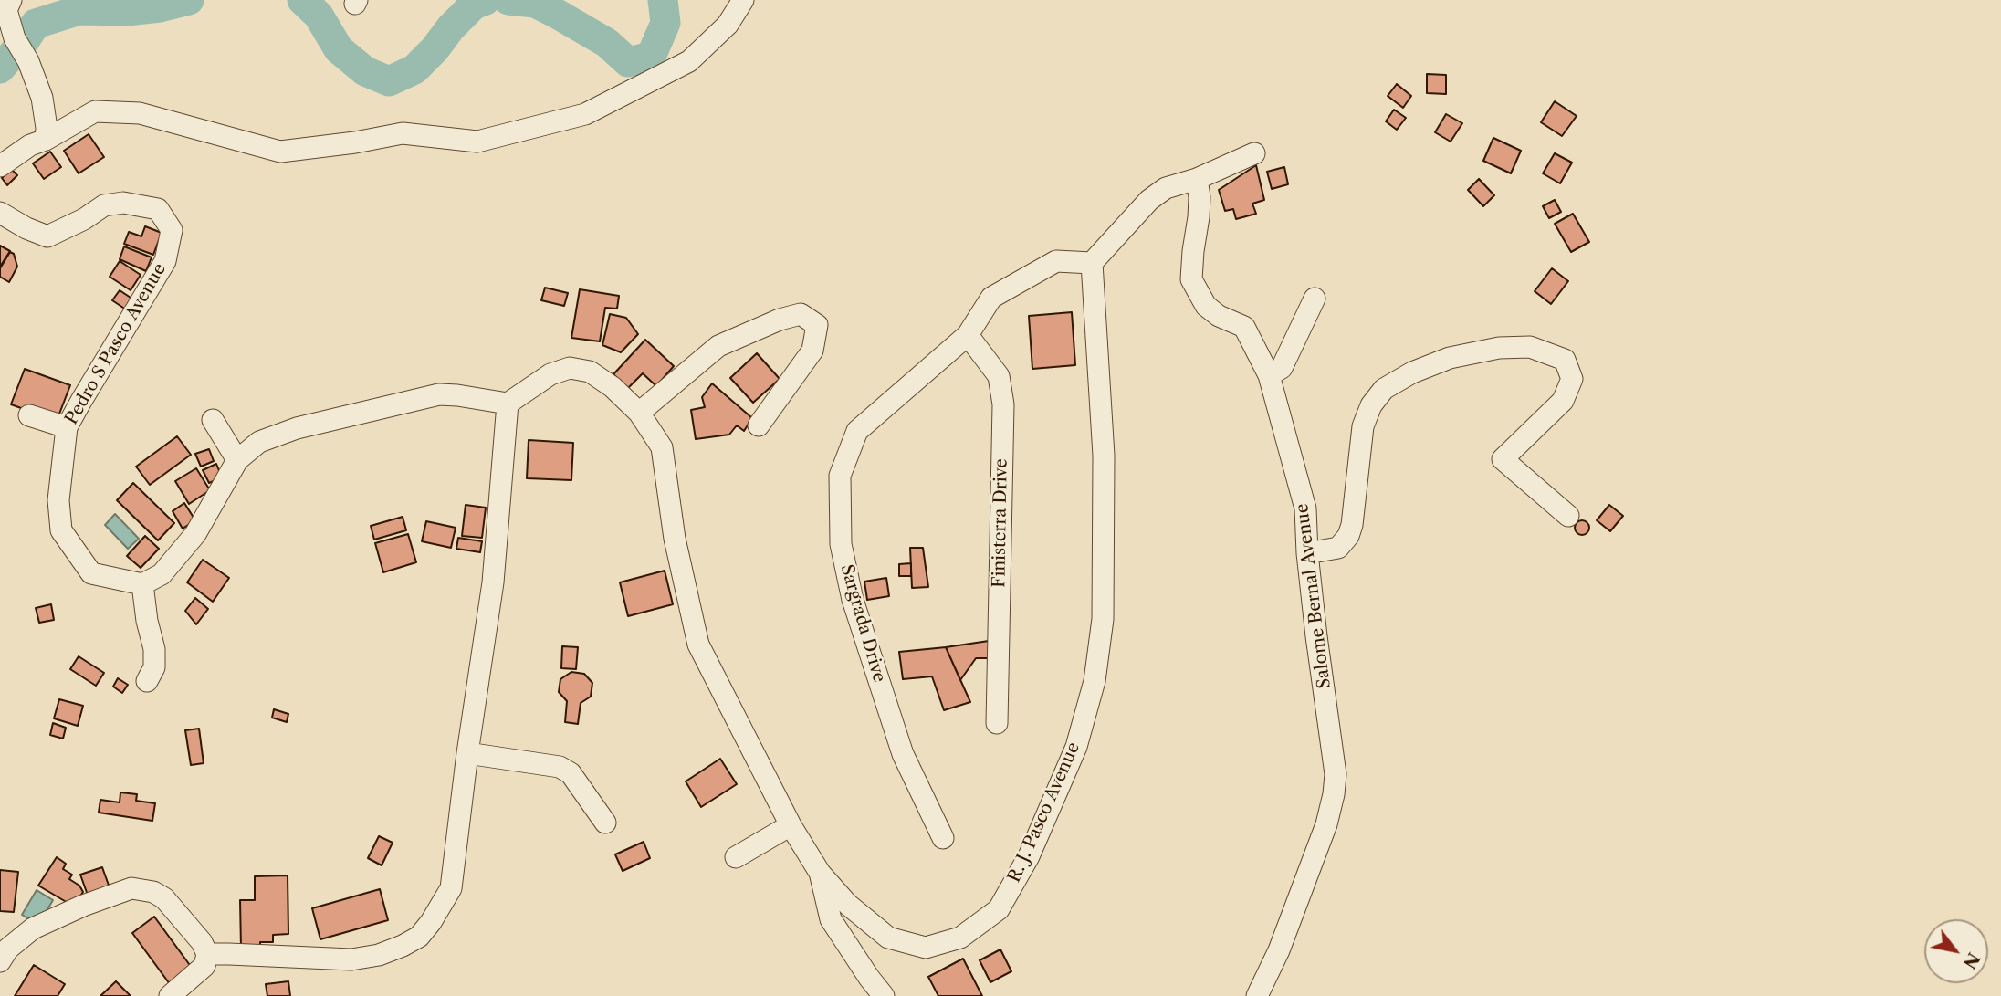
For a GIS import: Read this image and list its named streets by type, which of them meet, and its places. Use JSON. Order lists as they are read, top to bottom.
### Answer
{
  "streets": {
    "street": [
      "Pedro S Pasco Avenue",
      "Finisterra Drive",
      "Salome Bernal Avenue",
      "Sargrada Drive",
      "R. J. Pasco Avenue"
    ]
  },
  "crossings": [
    ["Finisterra Drive", "Sargrada Drive"],
    ["Sargrada Drive", "R. J. Pasco Avenue"]
  ],
  "north": "bottom right"
}
